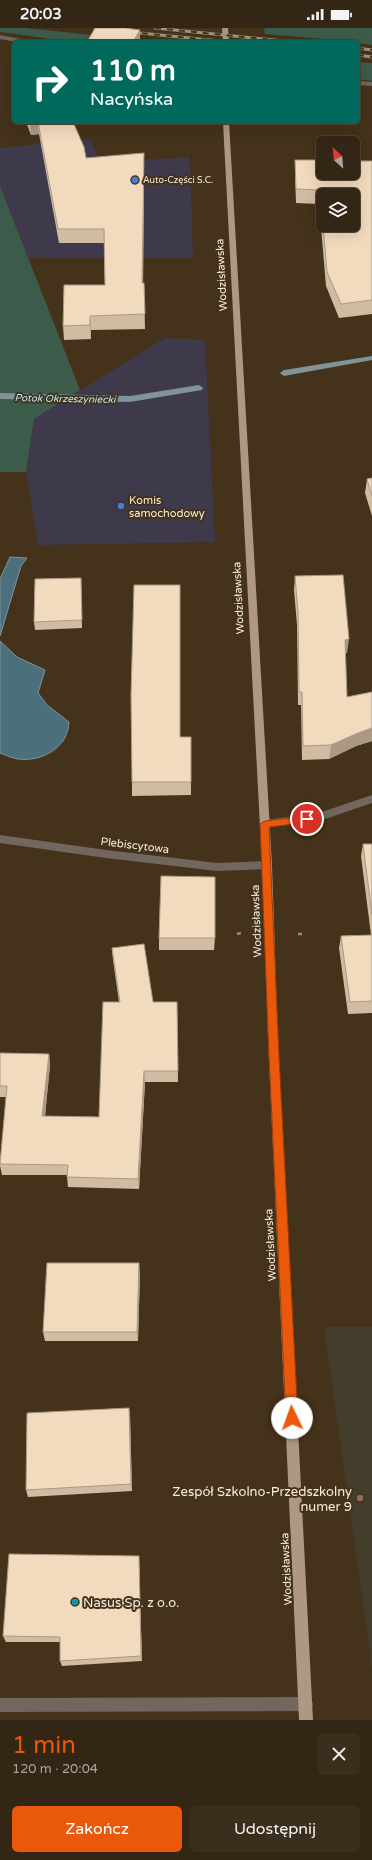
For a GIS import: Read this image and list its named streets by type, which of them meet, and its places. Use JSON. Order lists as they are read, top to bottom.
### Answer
{
  "streets": {
    "main road": ["Wodzisławska"],
    "street": ["Plebiscytowa"]
  },
  "crossings": [
    ["Wodzisławska", "Plebiscytowa"]
  ],
  "water": ["Potok Okrzeszyniecki"],
  "places": [
    "Auto-Części S.C.",
    "Komis samochodowy",
    "Zespół Szkolno-Przedszkolny numer 9",
    "Nasus Sp. z o.o."
  ],
  "north": "top left",
  "page": {
    "status": "20:03",
    "turn": ["110 m", "Nacyńska"],
    "heading": ["1 min", "120 m · 20:04"],
    "buttons": ["Zakończ", "Udostępnij"]
  }
}
